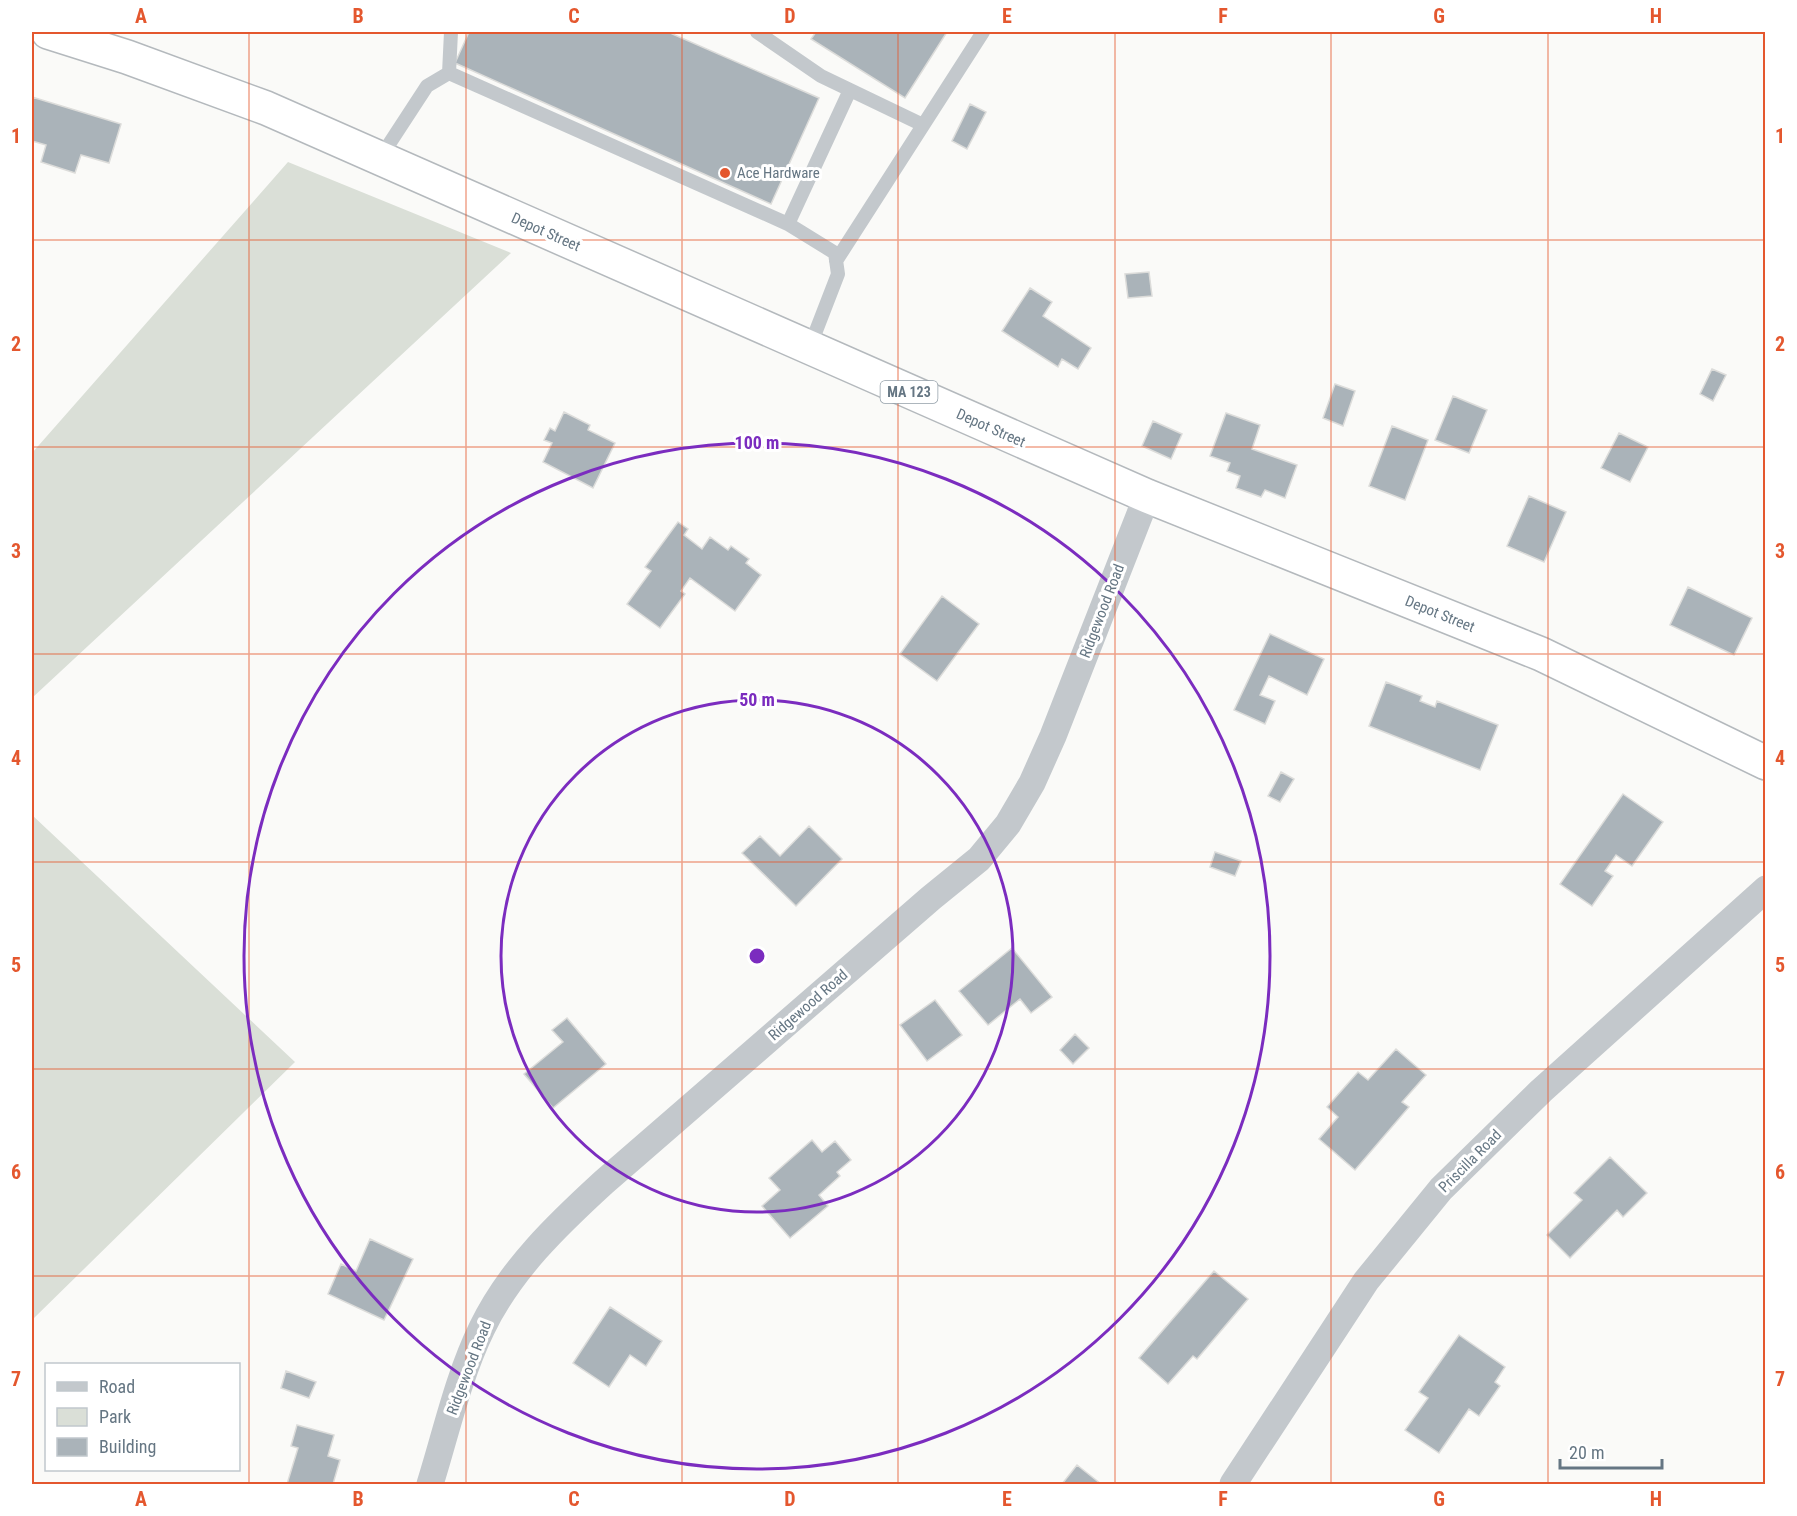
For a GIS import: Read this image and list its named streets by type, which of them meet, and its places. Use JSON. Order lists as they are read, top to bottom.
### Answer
{
  "streets": {
    "highway": ["Depot Street", "MA 123"],
    "street": ["Ridgewood Road", "Priscilla Road"]
  },
  "crossings": [
    ["Depot Street", "Ridgewood Road"]
  ],
  "places": ["Ace Hardware"],
  "legend": ["Road", "Park", "Building"],
  "scale_bar": "20 m",
  "grid": {
    "columns": [
      "A",
      "B",
      "C",
      "D",
      "E",
      "F",
      "G",
      "H"
    ],
    "rows": [
      "1",
      "2",
      "3",
      "4",
      "5",
      "6",
      "7"
    ]
  },
  "rings": ["100 m", "50 m"]
}
